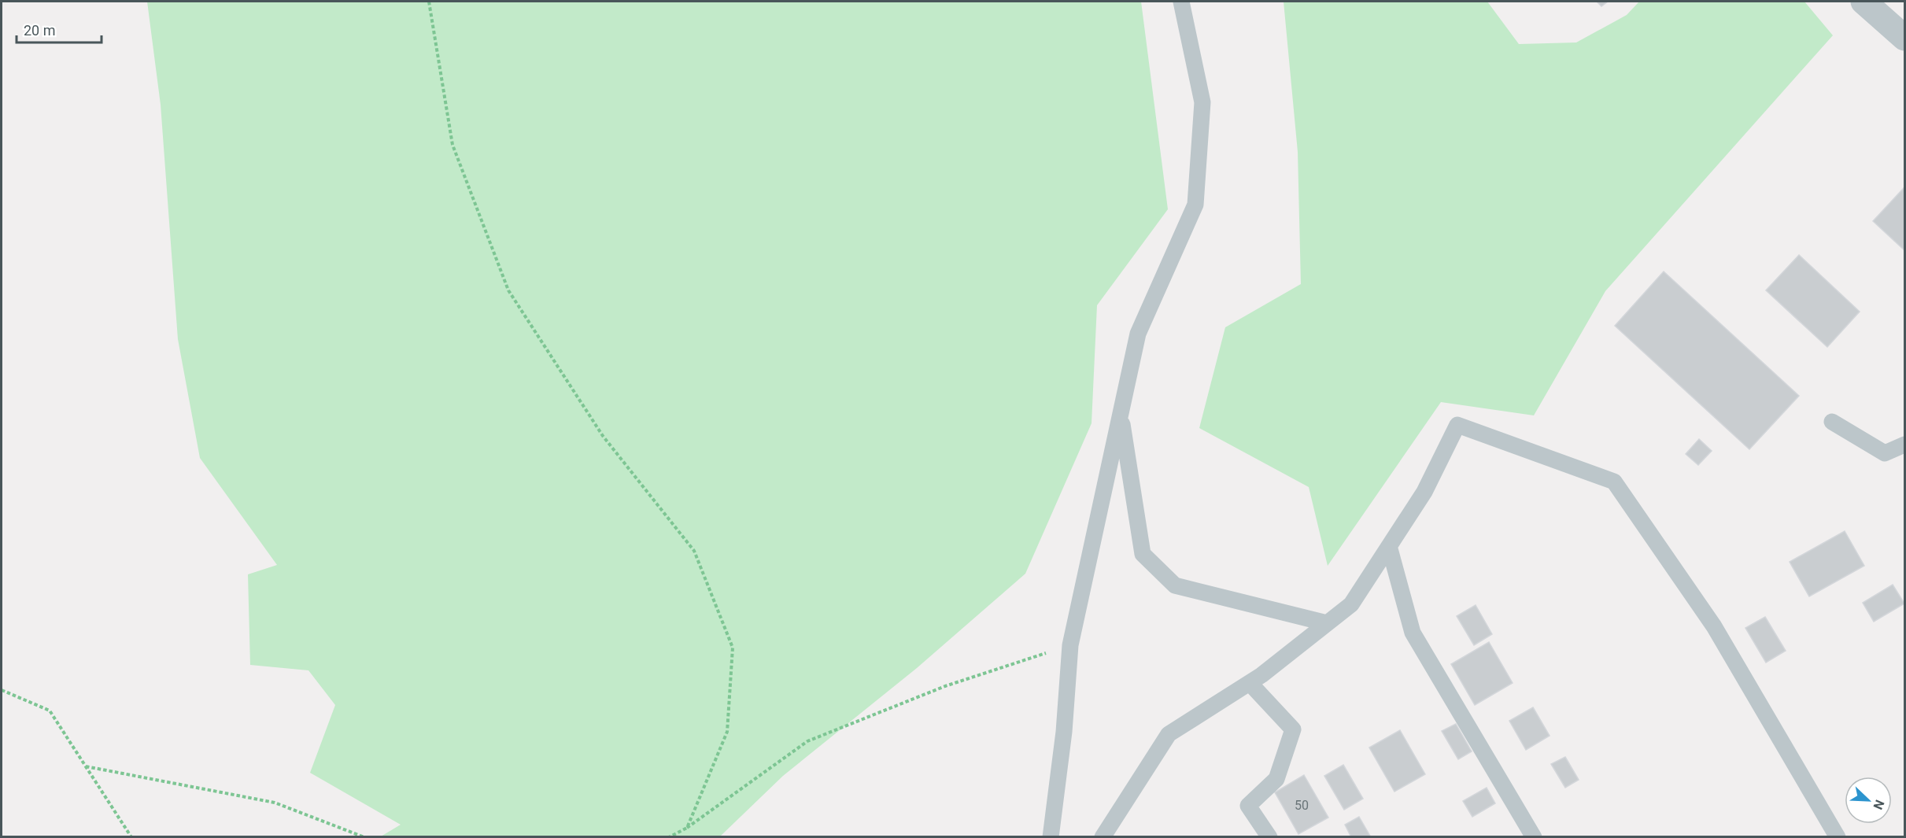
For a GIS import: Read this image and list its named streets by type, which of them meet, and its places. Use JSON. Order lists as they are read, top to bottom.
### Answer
{
  "house_numbers": ["50"],
  "scale_bar": "20 m",
  "north": "bottom right"
}
